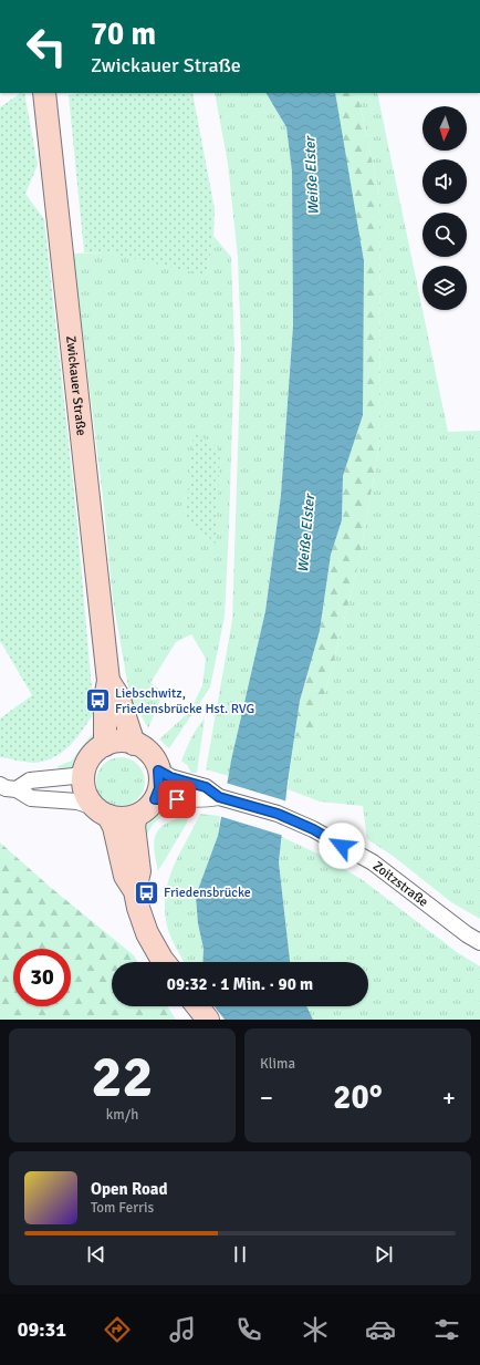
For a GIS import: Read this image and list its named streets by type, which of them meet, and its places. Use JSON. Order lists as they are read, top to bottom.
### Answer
{
  "streets": {
    "main road": ["Zwickauer Straße"],
    "street": ["Zoitzstraße"]
  },
  "crossings": [
    ["Zwickauer Straße", "Zoitzstraße"]
  ],
  "water": ["Weiße Elster"],
  "places": {
    "bus stop": ["Liebschwitz, Friedensbrücke Hst. RVG", "Friedensbrücke"]
  },
  "north": "bottom",
  "page": {
    "turn": ["70 m", "Zwickauer Straße"],
    "limit": "30",
    "trip": "09:32 · 1 Min. · 90 m",
    "tile": [
      ["22", "km/h"],
      "Klima"
    ],
    "heat": ["−", "20°", "+"],
    "song": ["Open Road", "Tom Ferris"],
    "tabs": "09:31"
  }
}
